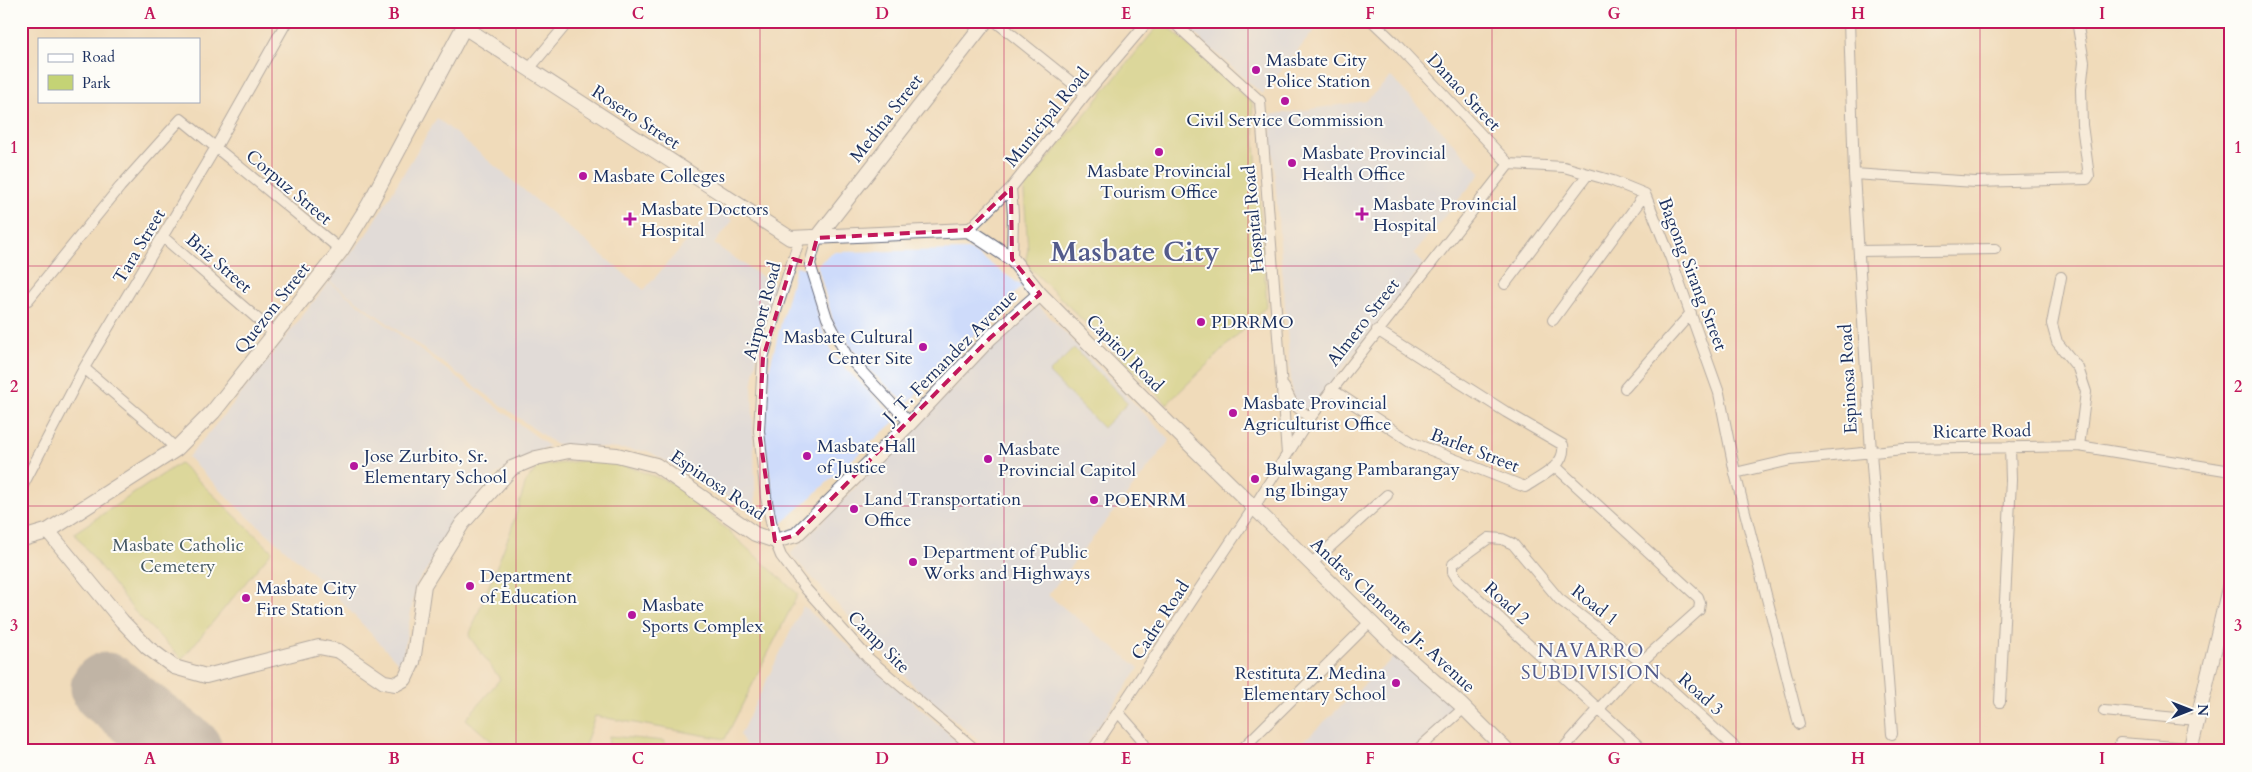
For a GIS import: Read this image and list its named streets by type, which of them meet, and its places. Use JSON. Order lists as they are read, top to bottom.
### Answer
{
  "streets": {
    "main road": ["Quezon Street"],
    "street": [
      "Danao Street",
      "Rosero Street",
      "Municipal Road",
      "Medina Street",
      "Corpuz Street",
      "Hospital Road",
      "Tara Street",
      "Briz Street",
      "Bagong Sirang Street",
      "Airport Road",
      "Almero Street",
      "Capitol Road",
      "J. T. Fernandez Avenue",
      "Espinosa Road",
      "Ricarte Road",
      "Barlet Street",
      "Road 2",
      "Road 1",
      "Andres Clemente Jr. Avenue",
      "Cadre Road",
      "Camp Site",
      "Road 3"
    ]
  },
  "crossings": [
    ["Danao Street", "Bagong Sirang Street"],
    ["Danao Street", "Almero Street"],
    ["Rosero Street", "Municipal Road"],
    ["Rosero Street", "Medina Street"],
    ["Rosero Street", "Quezon Street"],
    ["Rosero Street", "Airport Road"],
    ["Rosero Street", "Capitol Road"],
    ["Municipal Road", "Capitol Road"],
    ["Corpuz Street", "Tara Street"],
    ["Corpuz Street", "Quezon Street"],
    ["Hospital Road", "Almero Street"],
    ["Tara Street", "Briz Street"],
    ["Briz Street", "Quezon Street"],
    ["Bagong Sirang Street", "Almero Street"],
    ["Bagong Sirang Street", "Ricarte Road"],
    ["Quezon Street", "Espinosa Road"],
    ["Airport Road", "J. T. Fernandez Avenue"],
    ["Airport Road", "Espinosa Road"],
    ["Airport Road", "Camp Site"],
    ["Almero Street", "Capitol Road"],
    ["Almero Street", "Barlet Street"],
    ["Almero Street", "Andres Clemente Jr. Avenue"],
    ["Almero Street", "Cadre Road"],
    ["Capitol Road", "J. T. Fernandez Avenue"],
    ["Capitol Road", "Andres Clemente Jr. Avenue"],
    ["Capitol Road", "Cadre Road"],
    ["J. T. Fernandez Avenue", "Espinosa Road"],
    ["J. T. Fernandez Avenue", "Camp Site"],
    ["Espinosa Road", "Ricarte Road"],
    ["Espinosa Road", "Camp Site"],
    ["Road 2", "Road 1"],
    ["Road 1", "Road 3"],
    ["Andres Clemente Jr. Avenue", "Cadre Road"]
  ],
  "districts": ["Masbate City", "NAVARRO SUBDIVISION"],
  "parks": ["Masbate Catholic Cemetery"],
  "places": {
    "other": [
      "Masbate City Police Station",
      "Civil Service Commission",
      "Masbate Provincial Tourism Office",
      "Masbate Provincial Health Office",
      "Masbate Colleges",
      "PDRRMO",
      "Masbate Cultural Center Site",
      "Masbate Provincial Agriculturist Office",
      "Masbate Hall of Justice",
      "Masbate Provincial Capitol",
      "Jose Zurbito, Sr. Elementary School",
      "Bulwagang Pambarangay ng Ibingay",
      "POENRM",
      "Land Transportation Office",
      "Department of Public Works and Highways",
      "Department of Education",
      "Masbate City Fire Station",
      "Masbate Sports Complex",
      "Restituta Z. Medina Elementary School"
    ],
    "health": ["Masbate Provincial Hospital", "Masbate Doctors Hospital"]
  },
  "legend": ["Road", "Park"],
  "north": "right",
  "grid": {
    "columns": [
      "A",
      "B",
      "C",
      "D",
      "E",
      "F",
      "G",
      "H",
      "I"
    ],
    "rows": ["1", "2", "3"]
  }
}
